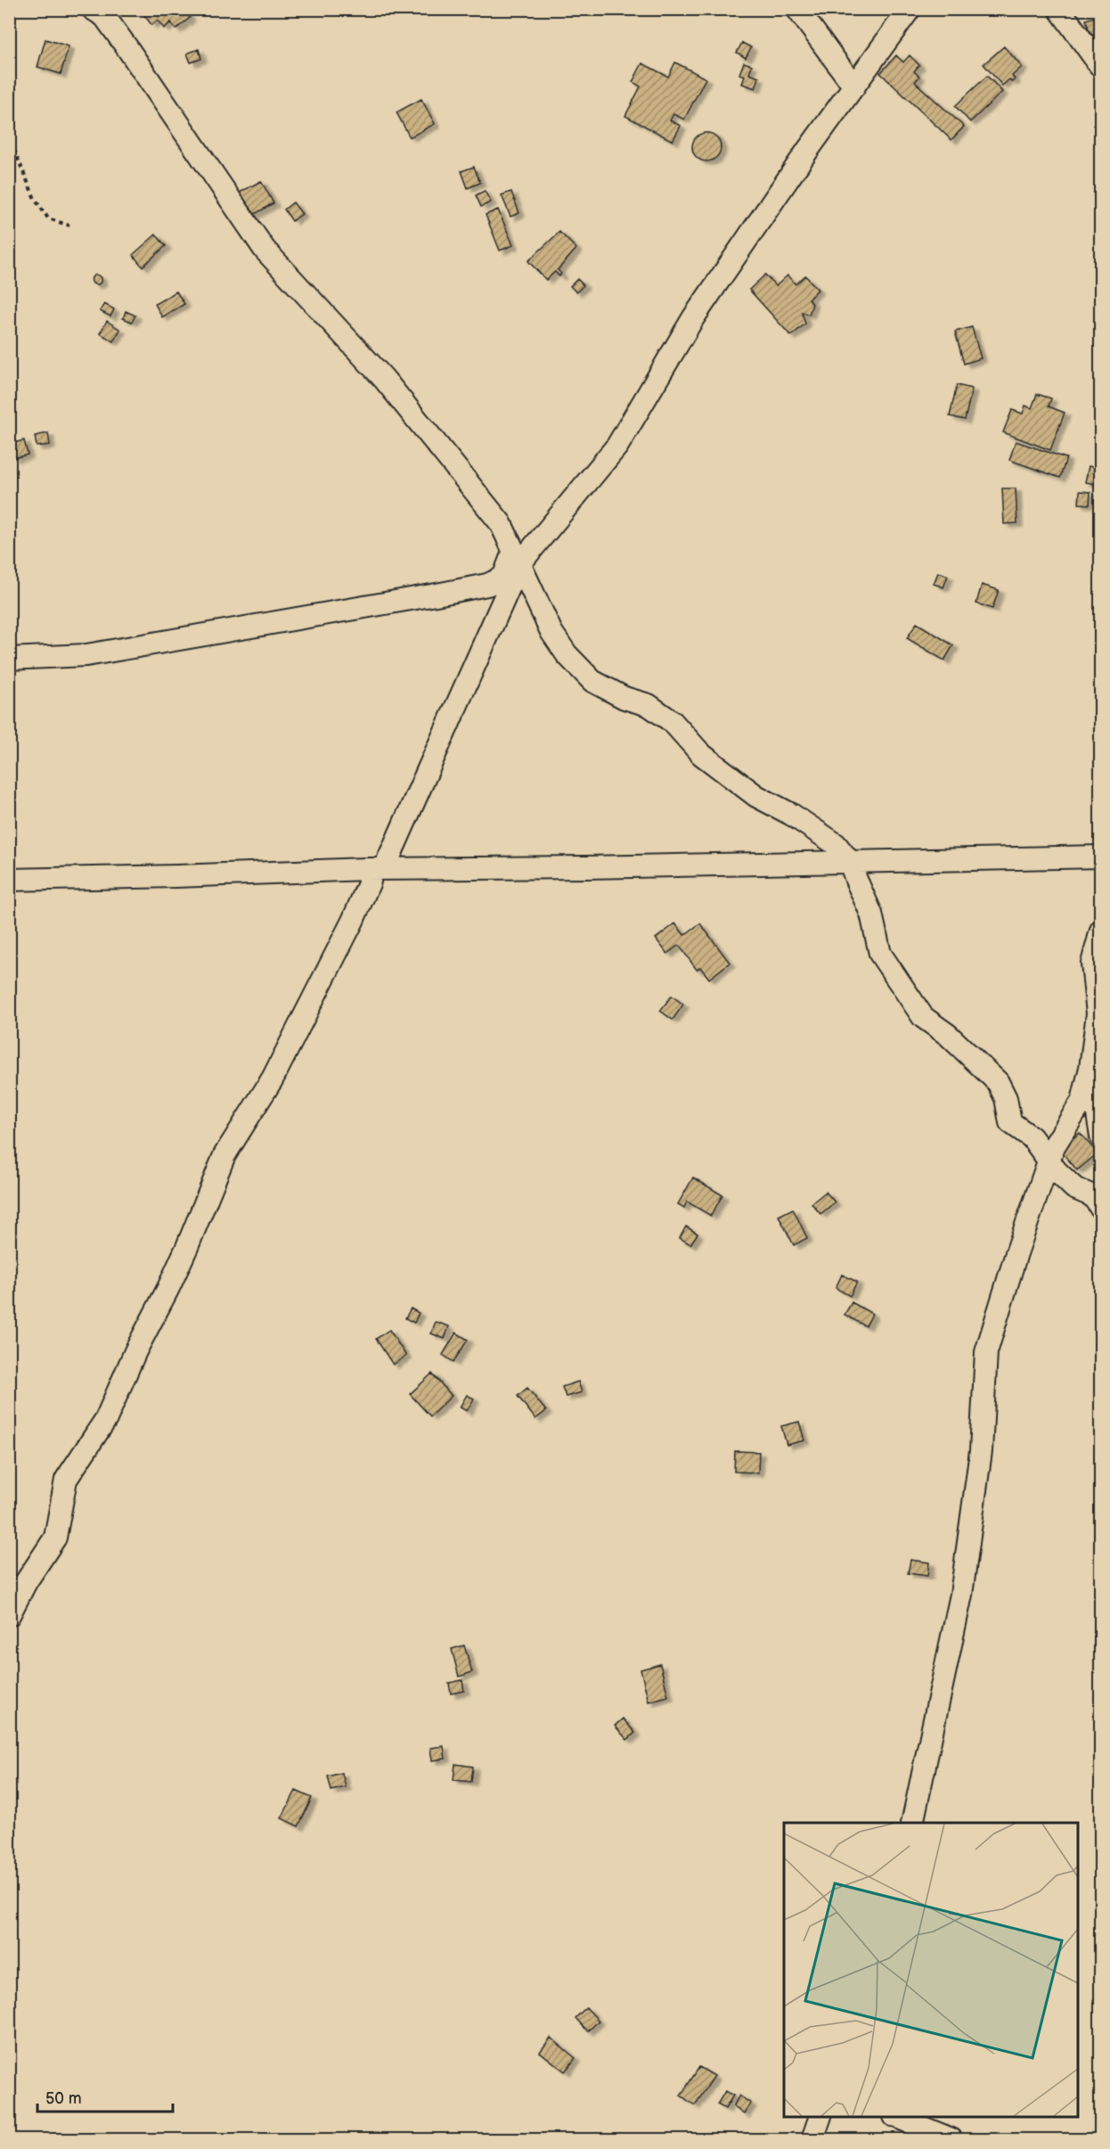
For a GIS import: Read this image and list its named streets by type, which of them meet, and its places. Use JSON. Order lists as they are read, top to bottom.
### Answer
{
  "scale_bar": "50 m"
}
